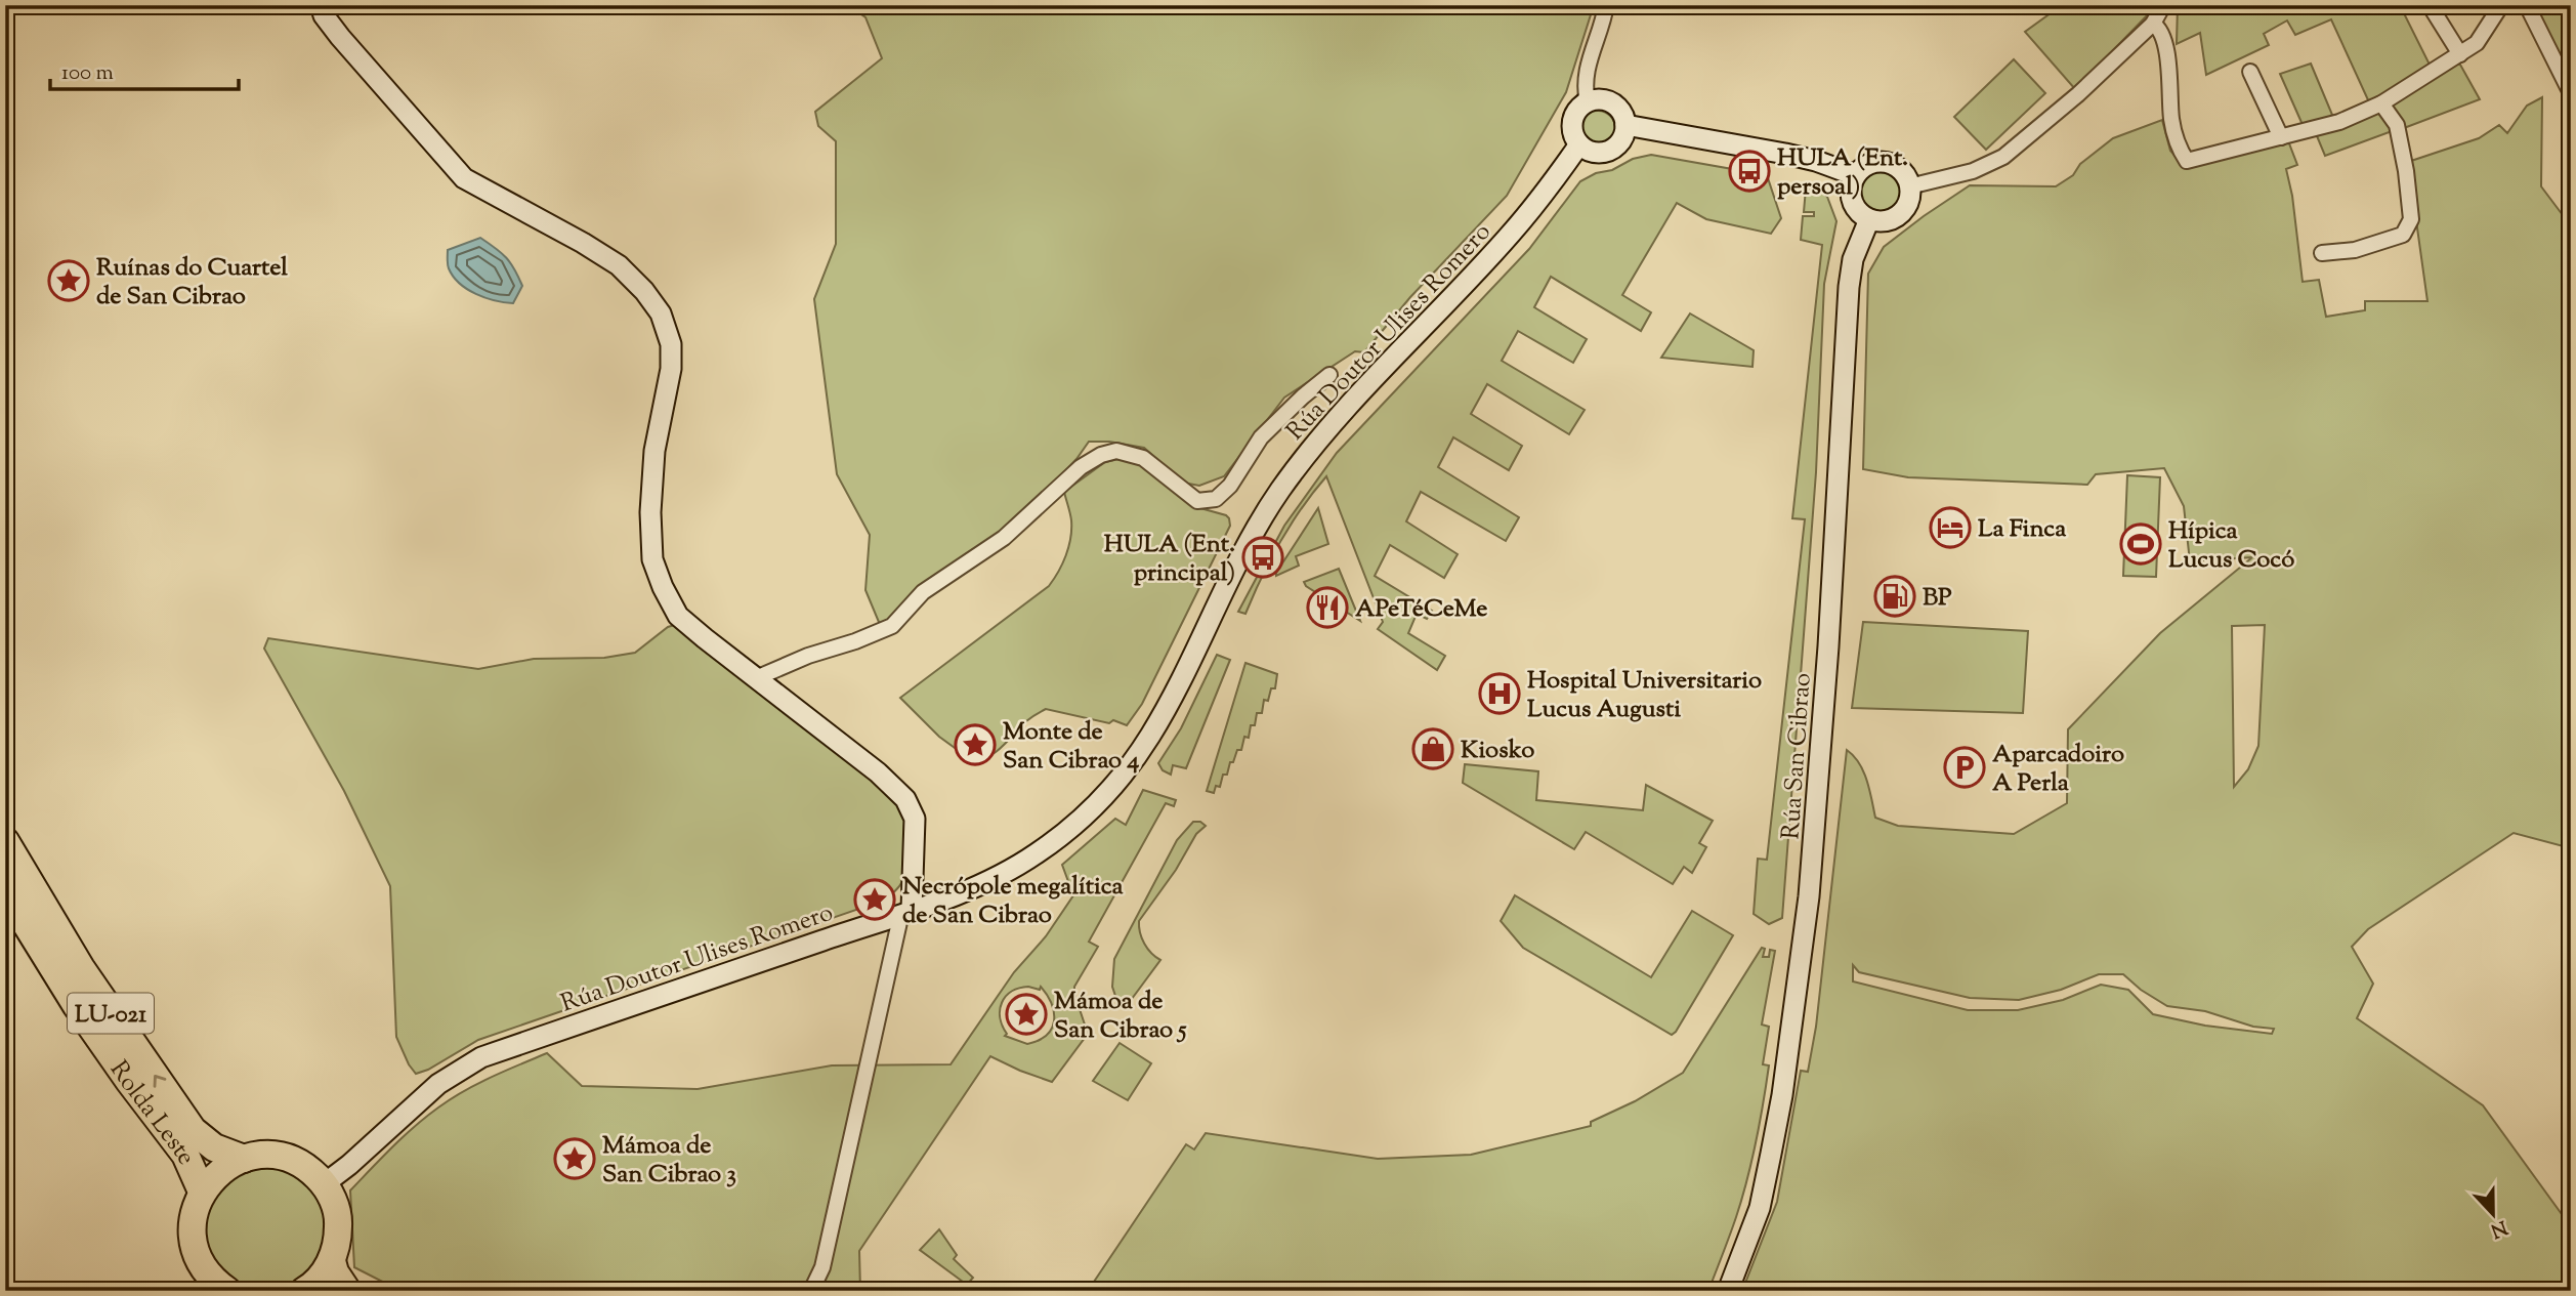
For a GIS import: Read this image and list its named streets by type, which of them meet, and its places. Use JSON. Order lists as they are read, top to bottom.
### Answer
{
  "streets": {
    "highway": ["LU-021", "Rolda Leste"],
    "street": ["Rúa Doutor Ulises Romero", "Rúa San Cibrao"]
  },
  "crossings": [
    ["Rúa Doutor Ulises Romero", "Rolda Leste"]
  ],
  "places": {
    "bus stop": ["HULA (Ent. persoal)", "HULA (Ent. principal)"],
    "place": [
      "Ruínas do Cuartel de San Cibrao",
      "Monte de San Cibrao 4",
      "Necrópole megalítica de San Cibrao",
      "Mámoa de San Cibrao 5",
      "Mámoa de San Cibrao 3"
    ],
    "hotel": ["La Finca"],
    "sports": ["Hípica Lucus Cocó"],
    "fuel station": ["BP"],
    "restaurant": ["APeTéCeMe"],
    "hospital": ["Hospital Universitario Lucus Augusti"],
    "shop": ["Kiosko"],
    "parking": ["Aparcadoiro A Perla"]
  },
  "scale_bar": "100 m",
  "north": "bottom"
}
